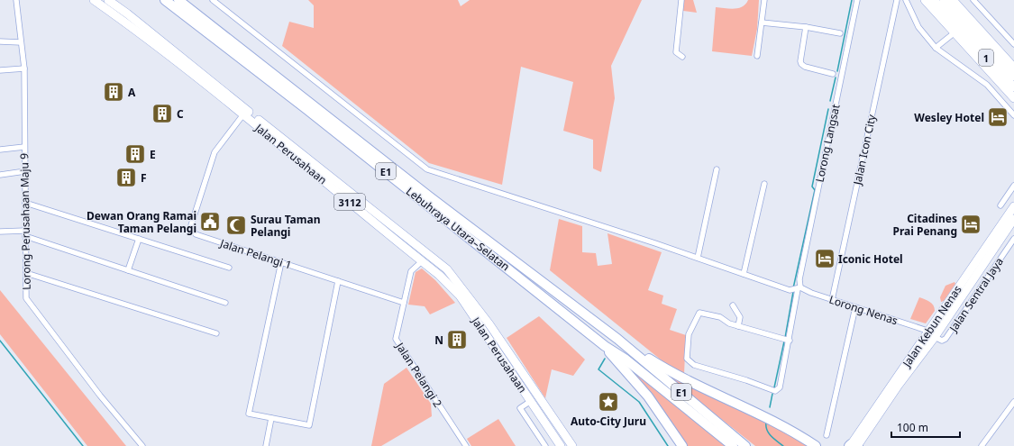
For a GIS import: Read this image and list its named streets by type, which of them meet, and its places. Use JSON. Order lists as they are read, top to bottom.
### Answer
{
  "streets": {
    "highway": ["E1", "Lebuhraya Utara–Selatan"],
    "main road": [
      "1",
      "Jalan Perusahaan",
      "3112",
      "Jalan Kebun Nenas"
    ],
    "street": [
      "Lorong Langsat",
      "Jalan Icon City",
      "Lorong Perusahaan Maju 9",
      "Jalan Pelangi 1",
      "Jalan Sentral Jaya",
      "Lorong Nenas",
      "Jalan Pelangi 2"
    ]
  },
  "crossings": [
    ["Lorong Langsat", "Lorong Nenas"],
    ["Jalan Icon City", "Lorong Nenas"],
    ["Jalan Perusahaan", "Jalan Pelangi 1"],
    ["Jalan Perusahaan", "Jalan Pelangi 2"],
    ["Jalan Pelangi 1", "Jalan Pelangi 2"],
    ["Jalan Sentral Jaya", "Jalan Kebun Nenas"],
    ["Lorong Nenas", "Jalan Kebun Nenas"]
  ],
  "places": {
    "building": [
      "A",
      "C",
      "E",
      "F",
      "N"
    ],
    "hotel": ["Wesley Hotel", "Citadines Prai Penang", "Iconic Hotel"],
    "public building": ["Dewan Orang Ramai Taman Pelangi"],
    "mosque": ["Surau Taman Pelangi"],
    "place": ["Auto-City Juru"]
  },
  "scale_bar": "100 m"
}
